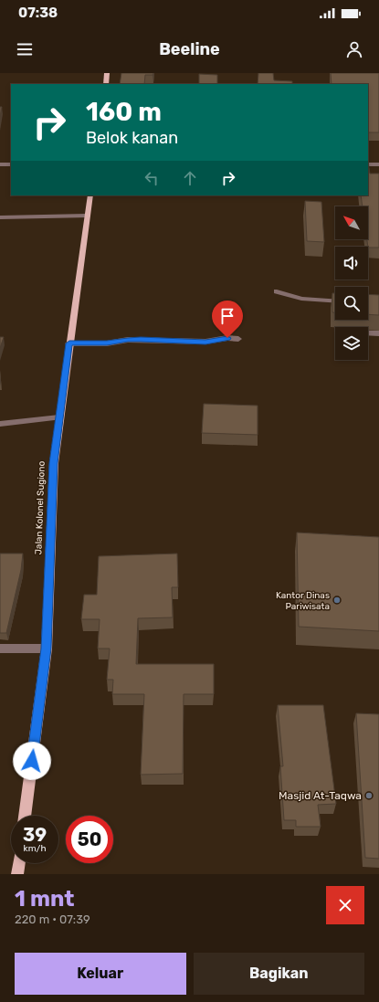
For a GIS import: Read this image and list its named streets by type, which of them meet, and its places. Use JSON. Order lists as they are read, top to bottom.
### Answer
{
  "streets": {
    "main road": ["Jalan Kolonel Sugiono"]
  },
  "places": ["Kantor Dinas Pariwisata", "Masjid At-Taqwa"],
  "north": "top left",
  "page": {
    "status": "07:38",
    "header": "Beeline",
    "turn": ["160 m", "Belok kanan"],
    "speed": "39 km/h",
    "limit": "50",
    "heading": ["1 mnt", "220 m · 07:39"],
    "buttons": ["Keluar", "Bagikan"]
  }
}
